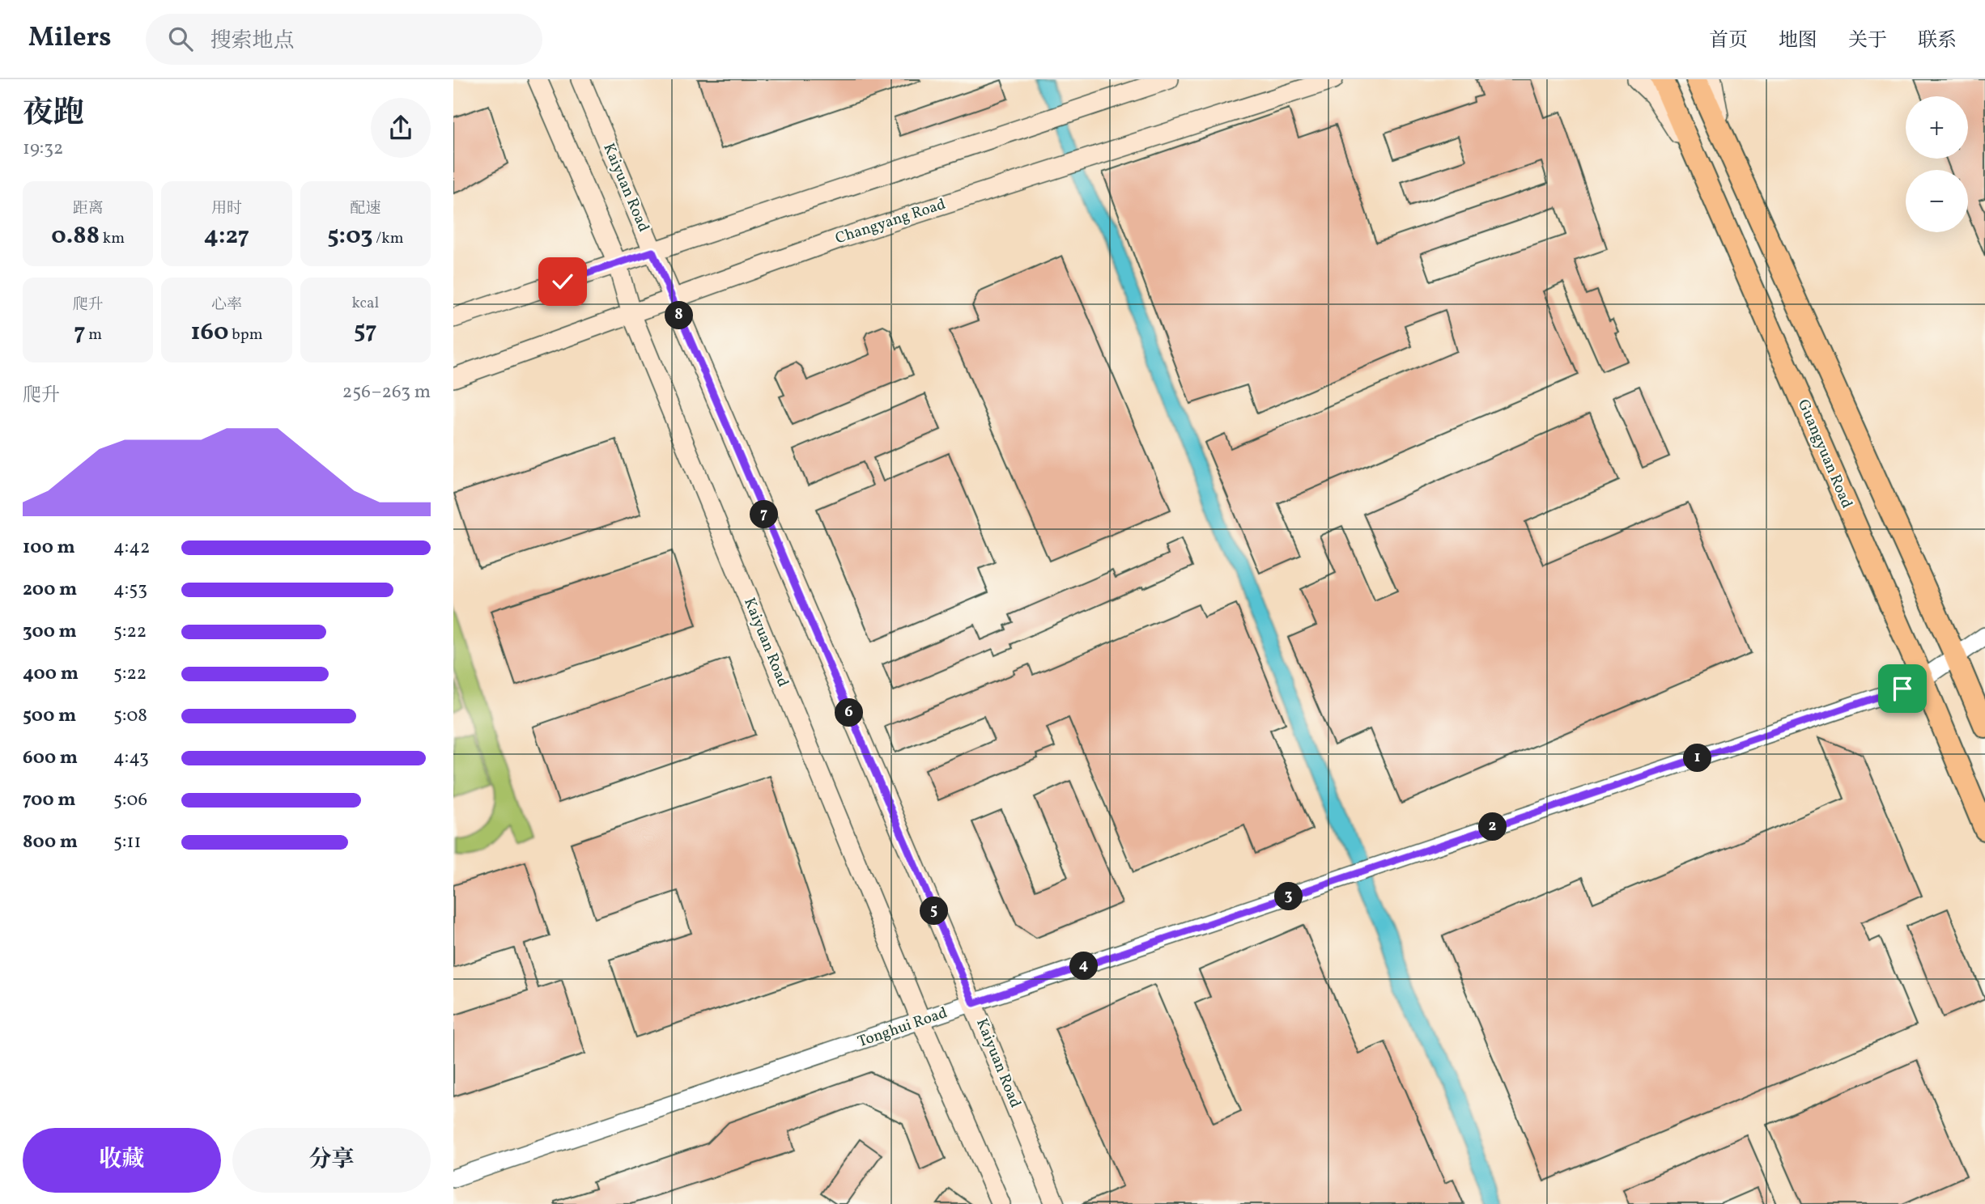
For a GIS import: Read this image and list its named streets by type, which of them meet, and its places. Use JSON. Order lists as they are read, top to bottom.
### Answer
{
  "streets": {
    "main road": ["Kaiyuan Road", "Changyang Road", "Guangyuan Road"],
    "street": ["Tonghui Road"]
  },
  "crossings": [
    ["Kaiyuan Road", "Changyang Road"],
    ["Kaiyuan Road", "Tonghui Road"],
    ["Guangyuan Road", "Tonghui Road"]
  ],
  "page": {
    "header": "Milers",
    "search": "搜索地点",
    "nav": [
      "首页",
      "地图",
      "关于",
      "联系"
    ],
    "heading": ["夜跑", "19:32"],
    "map_buttons": ["+", "−"],
    "stats": [
      ["距离", "0.88 km"],
      ["用时", "4:27"],
      ["配速", "5:03 /km"],
      ["爬升", "7 m"],
      ["心率", "160 bpm"],
      ["kcal", "57"]
    ],
    "pins": [
      "8",
      "7",
      "6",
      "1",
      "2",
      "3",
      "5",
      "4"
    ],
    "chart": ["爬升", "256–263 m"],
    "list": [
      {
        "name": "100 m",
        "note": "4:42"
      },
      {
        "name": "200 m",
        "note": "4:53"
      },
      {
        "name": "300 m",
        "note": "5:22"
      },
      {
        "name": "400 m",
        "note": "5:22"
      },
      {
        "name": "500 m",
        "note": "5:08"
      },
      {
        "name": "600 m",
        "note": "4:43"
      },
      {
        "name": "700 m",
        "note": "5:06"
      },
      {
        "name": "800 m",
        "note": "5:11"
      }
    ],
    "buttons": ["收藏", "分享"]
  }
}
